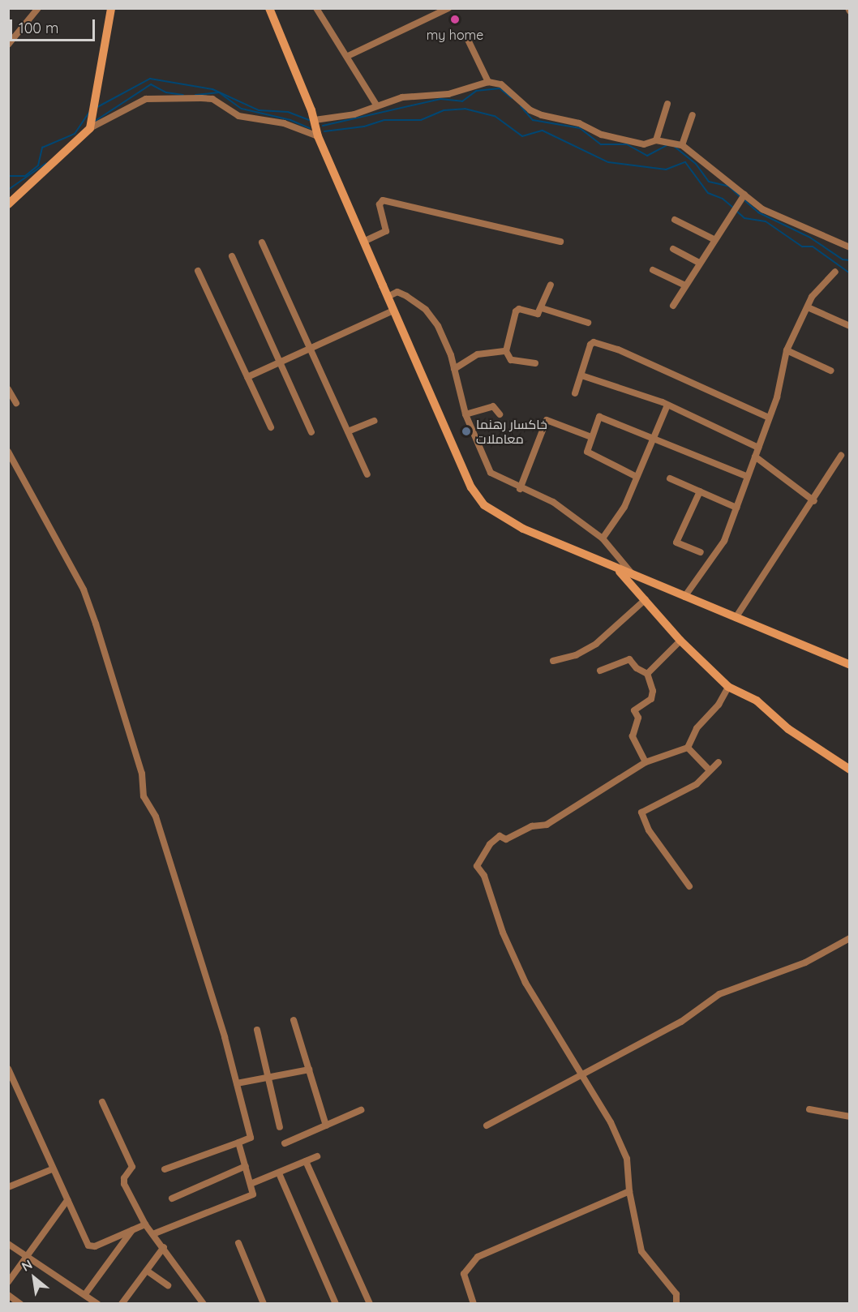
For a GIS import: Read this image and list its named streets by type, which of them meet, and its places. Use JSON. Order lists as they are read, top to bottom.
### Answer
{
  "places": ["my home", "خاکسار رهنما معاملات"],
  "scale_bar": "100 m",
  "north": "top left"
}
